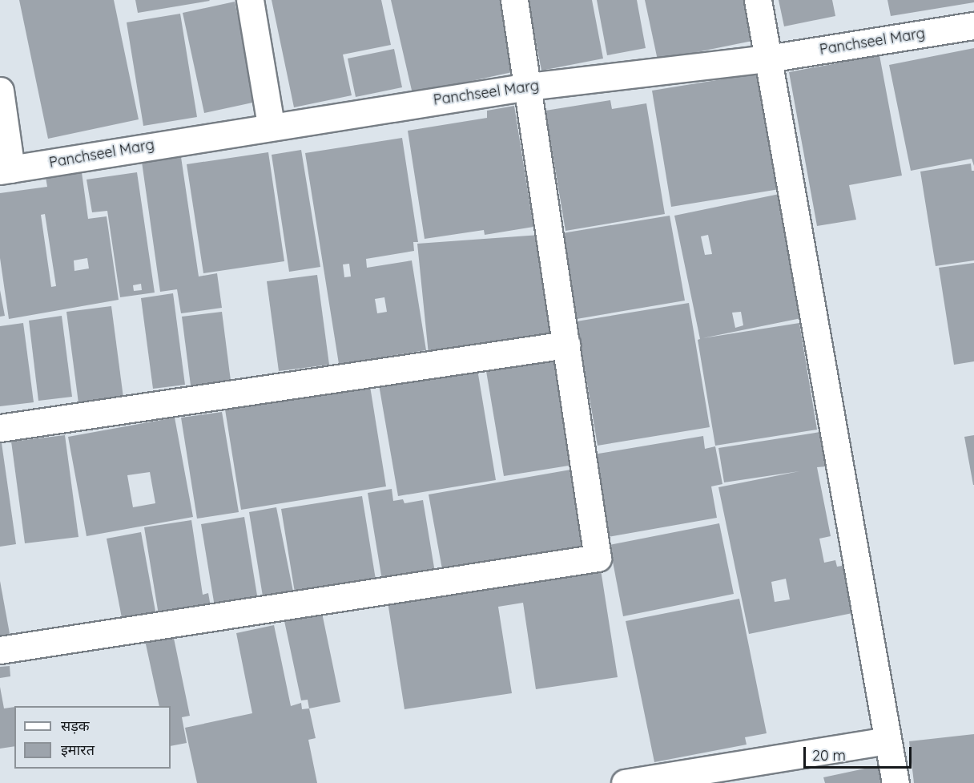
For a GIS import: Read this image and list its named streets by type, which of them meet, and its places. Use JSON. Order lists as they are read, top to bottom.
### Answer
{
  "streets": {
    "street": ["Panchseel Marg"]
  },
  "legend": ["सड़क", "इमारत"],
  "scale_bar": "20 m"
}
